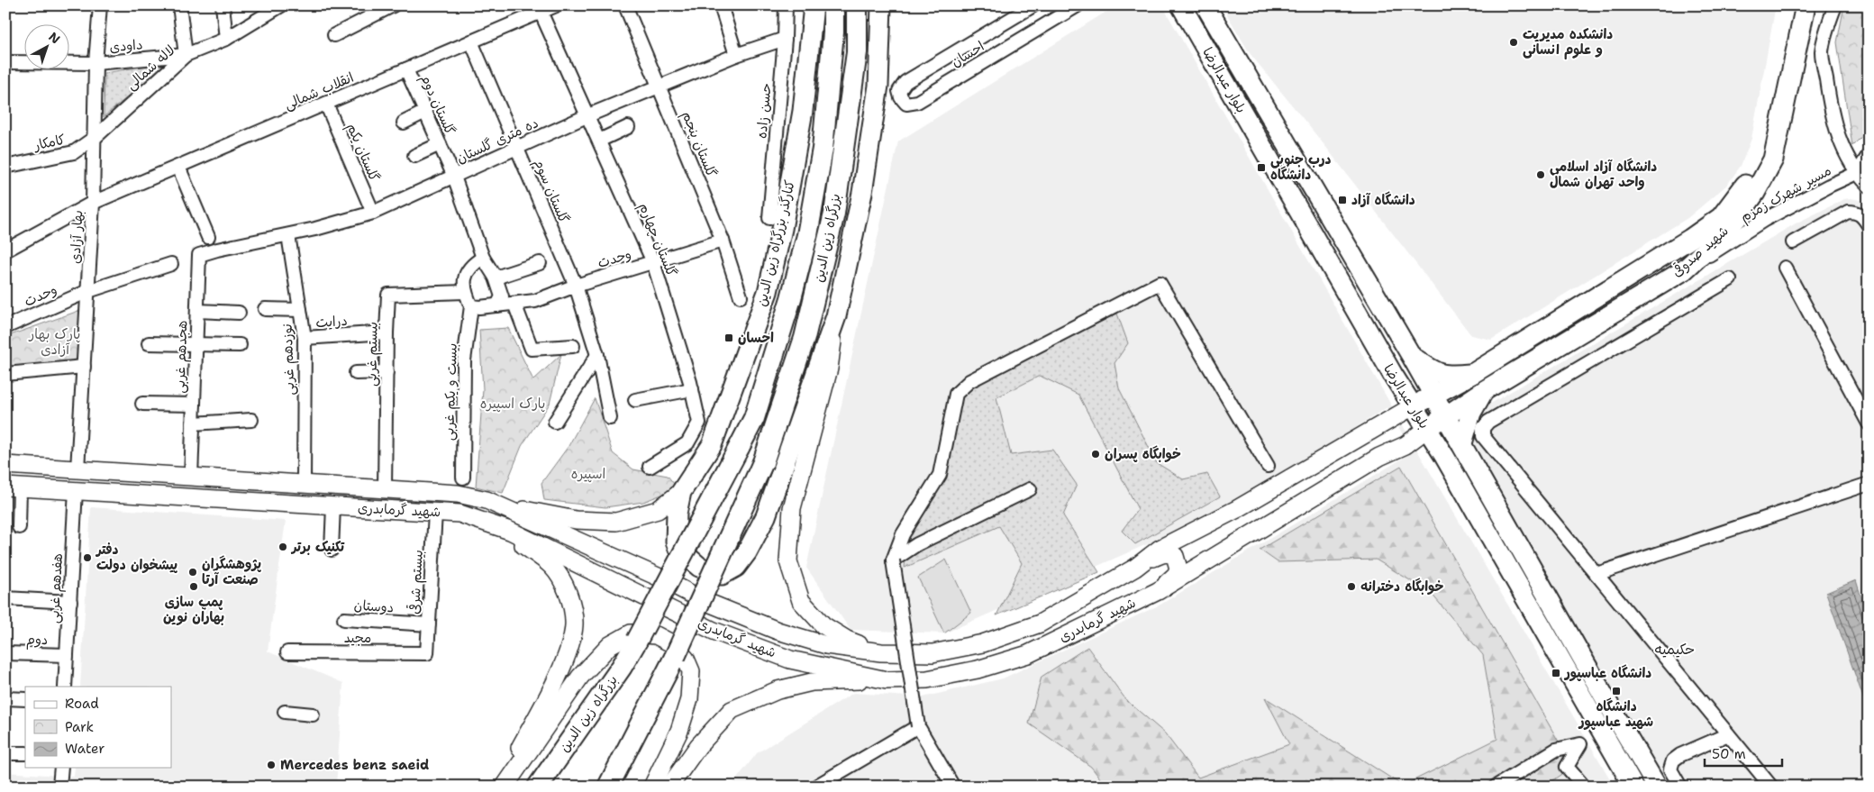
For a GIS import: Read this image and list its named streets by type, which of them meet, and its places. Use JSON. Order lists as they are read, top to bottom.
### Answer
{
  "streets": {
    "highway": ["بزرگراه زین الدین"],
    "main road": [
      "بلوار عبدالرضا",
      "کنارگذر بزرگراه زین الدین",
      "شهید صدوقی",
      "شهید گرمابدری"
    ],
    "street": [
      "داودی",
      "احسان",
      "لاله شمالی",
      "انقلاب شمالی",
      "گلستان دوم",
      "حسن زاده",
      "ده متری گلستان",
      "کامکار",
      "گلستان پنجم",
      "گلستان یکم",
      "گلستان سوم",
      "مسیر شهرک زمزم",
      "بهار آزادی",
      "گلستان چهارم",
      "وحدت",
      "درایت",
      "بیستم غربی",
      "هجدهم غربی",
      "نوزدهم غربی",
      "بیست و یکم غربی",
      "بیستم شرقی",
      "هفدهم غربی",
      "دوستان",
      "مجید",
      "دوم"
    ]
  },
  "crossings": [
    ["داودی", "لاله شمالی"],
    ["داودی", "بهار آزادی"],
    ["لاله شمالی", "کامکار"],
    ["لاله شمالی", "بهار آزادی"],
    ["بلوار عبدالرضا", "شهید صدوقی"],
    ["بلوار عبدالرضا", "شهید گرمابدری"],
    ["انقلاب شمالی", "گلستان دوم"],
    ["انقلاب شمالی", "گلستان یکم"],
    ["انقلاب شمالی", "گلستان سوم"],
    ["انقلاب شمالی", "بهار آزادی"],
    ["انقلاب شمالی", "گلستان چهارم"],
    ["گلستان دوم", "ده متری گلستان"],
    ["حسن زاده", "ده متری گلستان"],
    ["ده متری گلستان", "گلستان پنجم"],
    ["ده متری گلستان", "گلستان یکم"],
    ["ده متری گلستان", "گلستان سوم"],
    ["ده متری گلستان", "گلستان چهارم"],
    ["ده متری گلستان", "هجدهم غربی"],
    ["ده متری گلستان", "نوزدهم غربی"],
    ["کامکار", "بهار آزادی"],
    ["گلستان پنجم", "وحدت"],
    ["گلستان سوم", "وحدت"],
    ["مسیر شهرک زمزم", "شهید صدوقی"],
    ["بهار آزادی", "وحدت"],
    ["بهار آزادی", "شهید گرمابدری"],
    ["گلستان چهارم", "وحدت"],
    ["شهید صدوقی", "شهید گرمابدری"],
    ["وحدت", "بیست و یکم غربی"],
    ["درایت", "بیستم غربی"],
    ["درایت", "نوزدهم غربی"],
    ["بیستم غربی", "شهید گرمابدری"],
    ["هجدهم غربی", "شهید گرمابدری"],
    ["نوزدهم غربی", "شهید گرمابدری"],
    ["شهید گرمابدری", "بیستم شرقی"],
    ["شهید گرمابدری", "هفدهم غربی"],
    ["بیستم شرقی", "دوستان"],
    ["بیستم شرقی", "مجید"],
    ["هفدهم غربی", "دوم"]
  ],
  "districts": ["حکیمیه"],
  "parks": ["پارک بهار آزادی", "پارک اسپیره", "اسپیره"],
  "places": {
    "other": [
      "دانشکده مدیریت و علوم انسانی",
      "دانشگاه آزاد اسلامی واحد تهران شمال",
      "خوابگاه پسران",
      "تکنیک برتر",
      "دفتر پیشخوان دولت",
      "پژوهشگران صنعت آرتا",
      "پمپ سازی بهاران نوین",
      "خوابگاه دخترانه",
      "Mercedes benz saeid"
    ],
    "transit": [
      "درب جنوبی دانشگاه",
      "دانشگاه آزاد",
      "احسان",
      "دانشگاه عباسپور",
      "دانشگاه شهید عباسپور"
    ]
  },
  "legend": ["Road", "Park", "Water"],
  "scale_bar": "50 m",
  "north": "top right"
}
